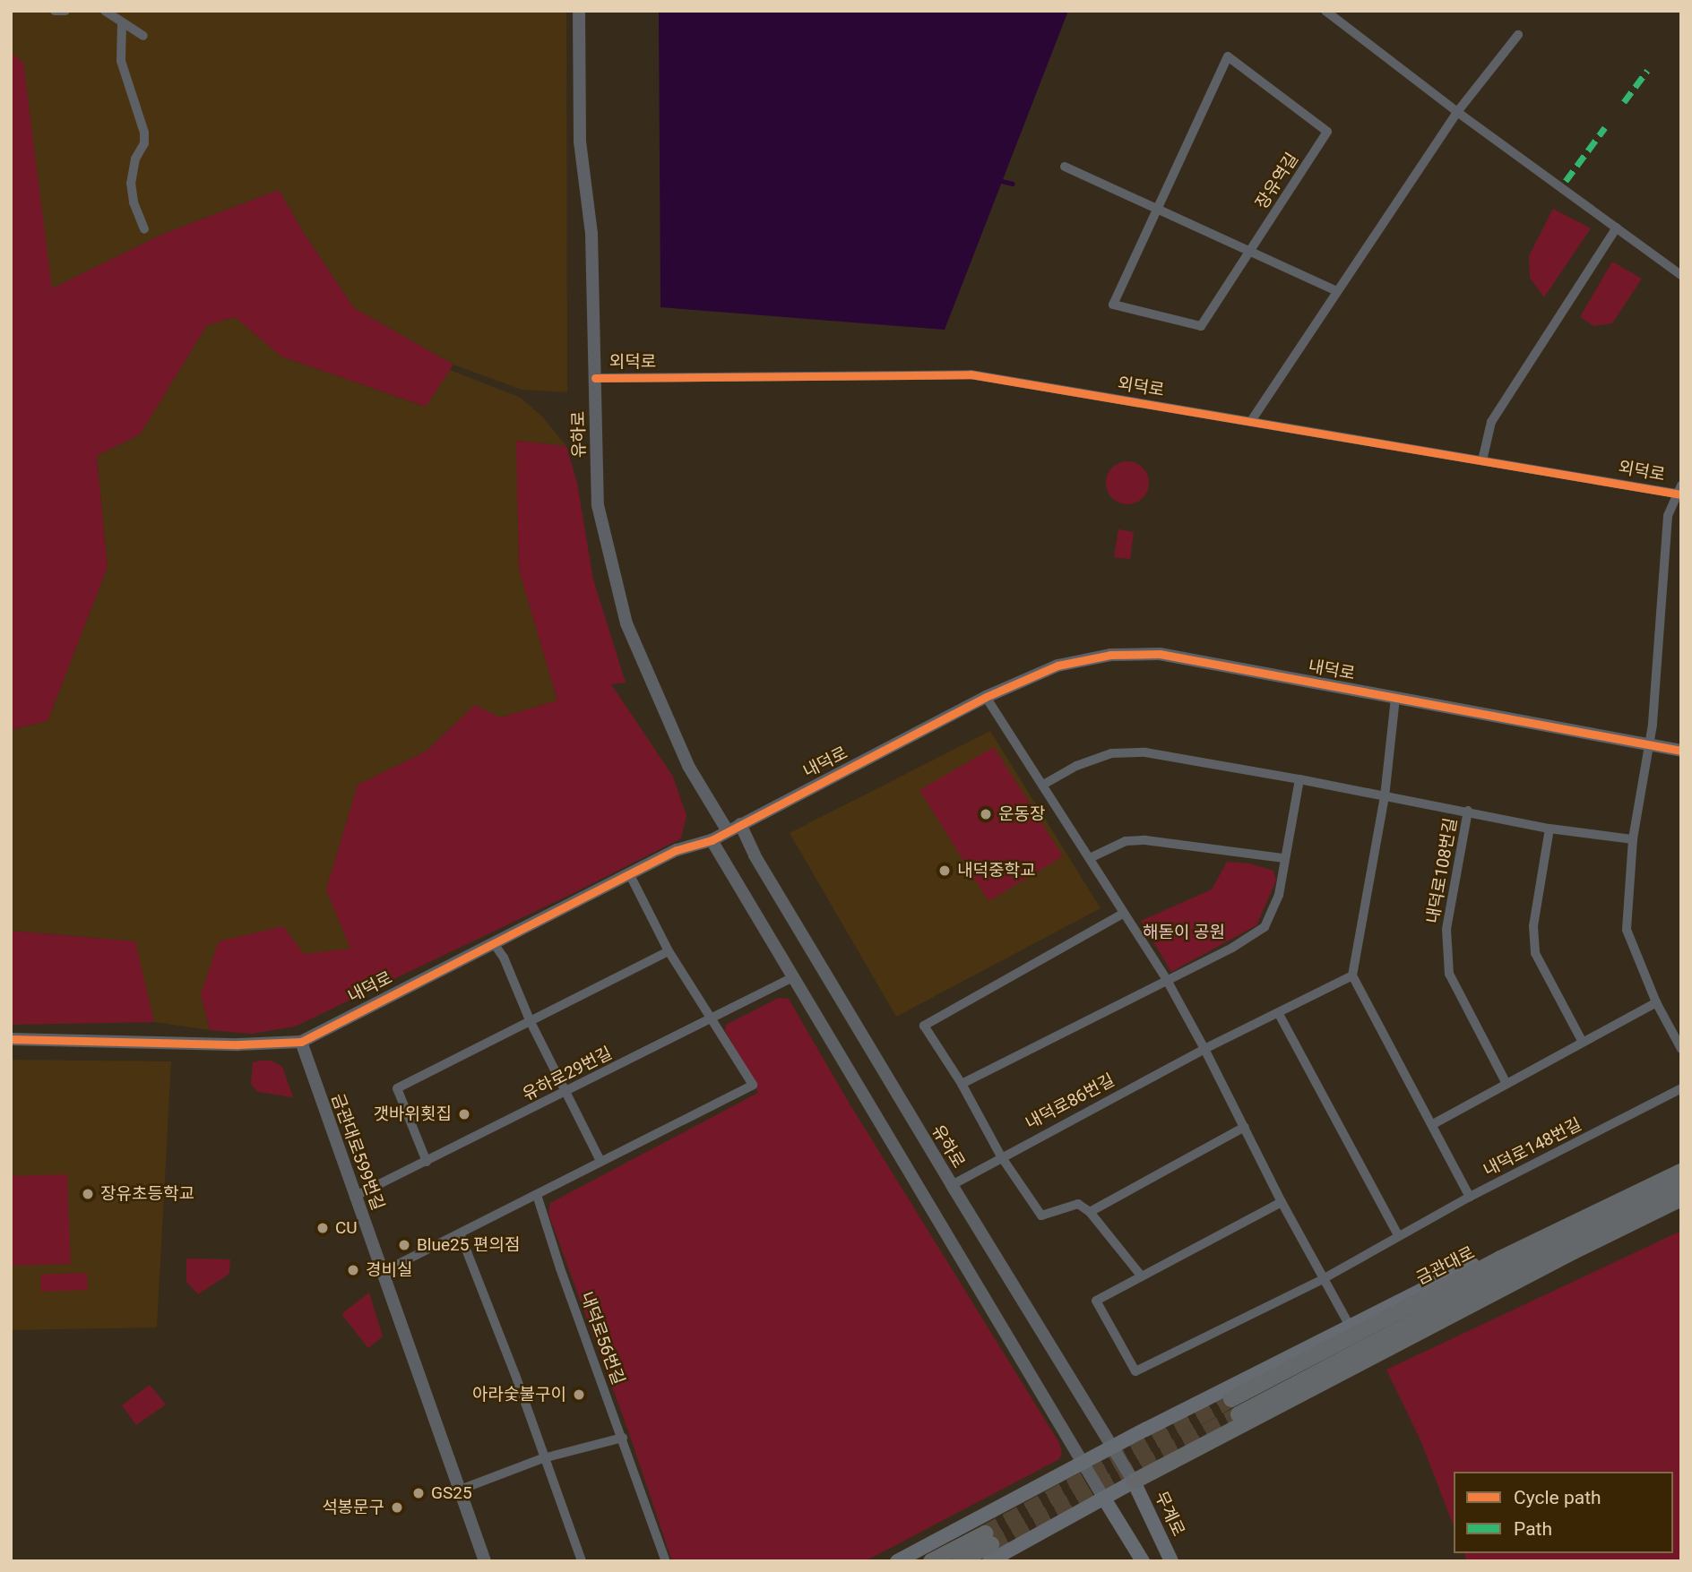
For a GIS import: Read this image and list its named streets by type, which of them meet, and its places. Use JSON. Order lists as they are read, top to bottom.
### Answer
{
  "streets": {
    "main road": ["금관대로", "무계로"],
    "street": [
      "장유역길",
      "외덕로",
      "유하로",
      "내덕로",
      "내덕로108번길",
      "유하로29번길",
      "내덕로86번길",
      "내덕로148번길",
      "금관대로599번길",
      "내덕로56번길"
    ]
  },
  "crossings": [
    ["외덕로", "유하로"],
    ["외덕로", "내덕로"],
    ["유하로", "내덕로"],
    ["유하로", "내덕로86번길"],
    ["유하로", "무계로"],
    ["내덕로", "금관대로599번길"],
    ["유하로29번길", "금관대로599번길"]
  ],
  "parks": ["해돋이 공원"],
  "places": [
    "운동장",
    "내덕중학교",
    "갯바위횟집",
    "장유초등학교",
    "CU",
    "Blue25 편의점",
    "경비실",
    "아라숯불구이",
    "GS25",
    "석봉문구"
  ],
  "legend": ["Cycle path", "Path"]
}
